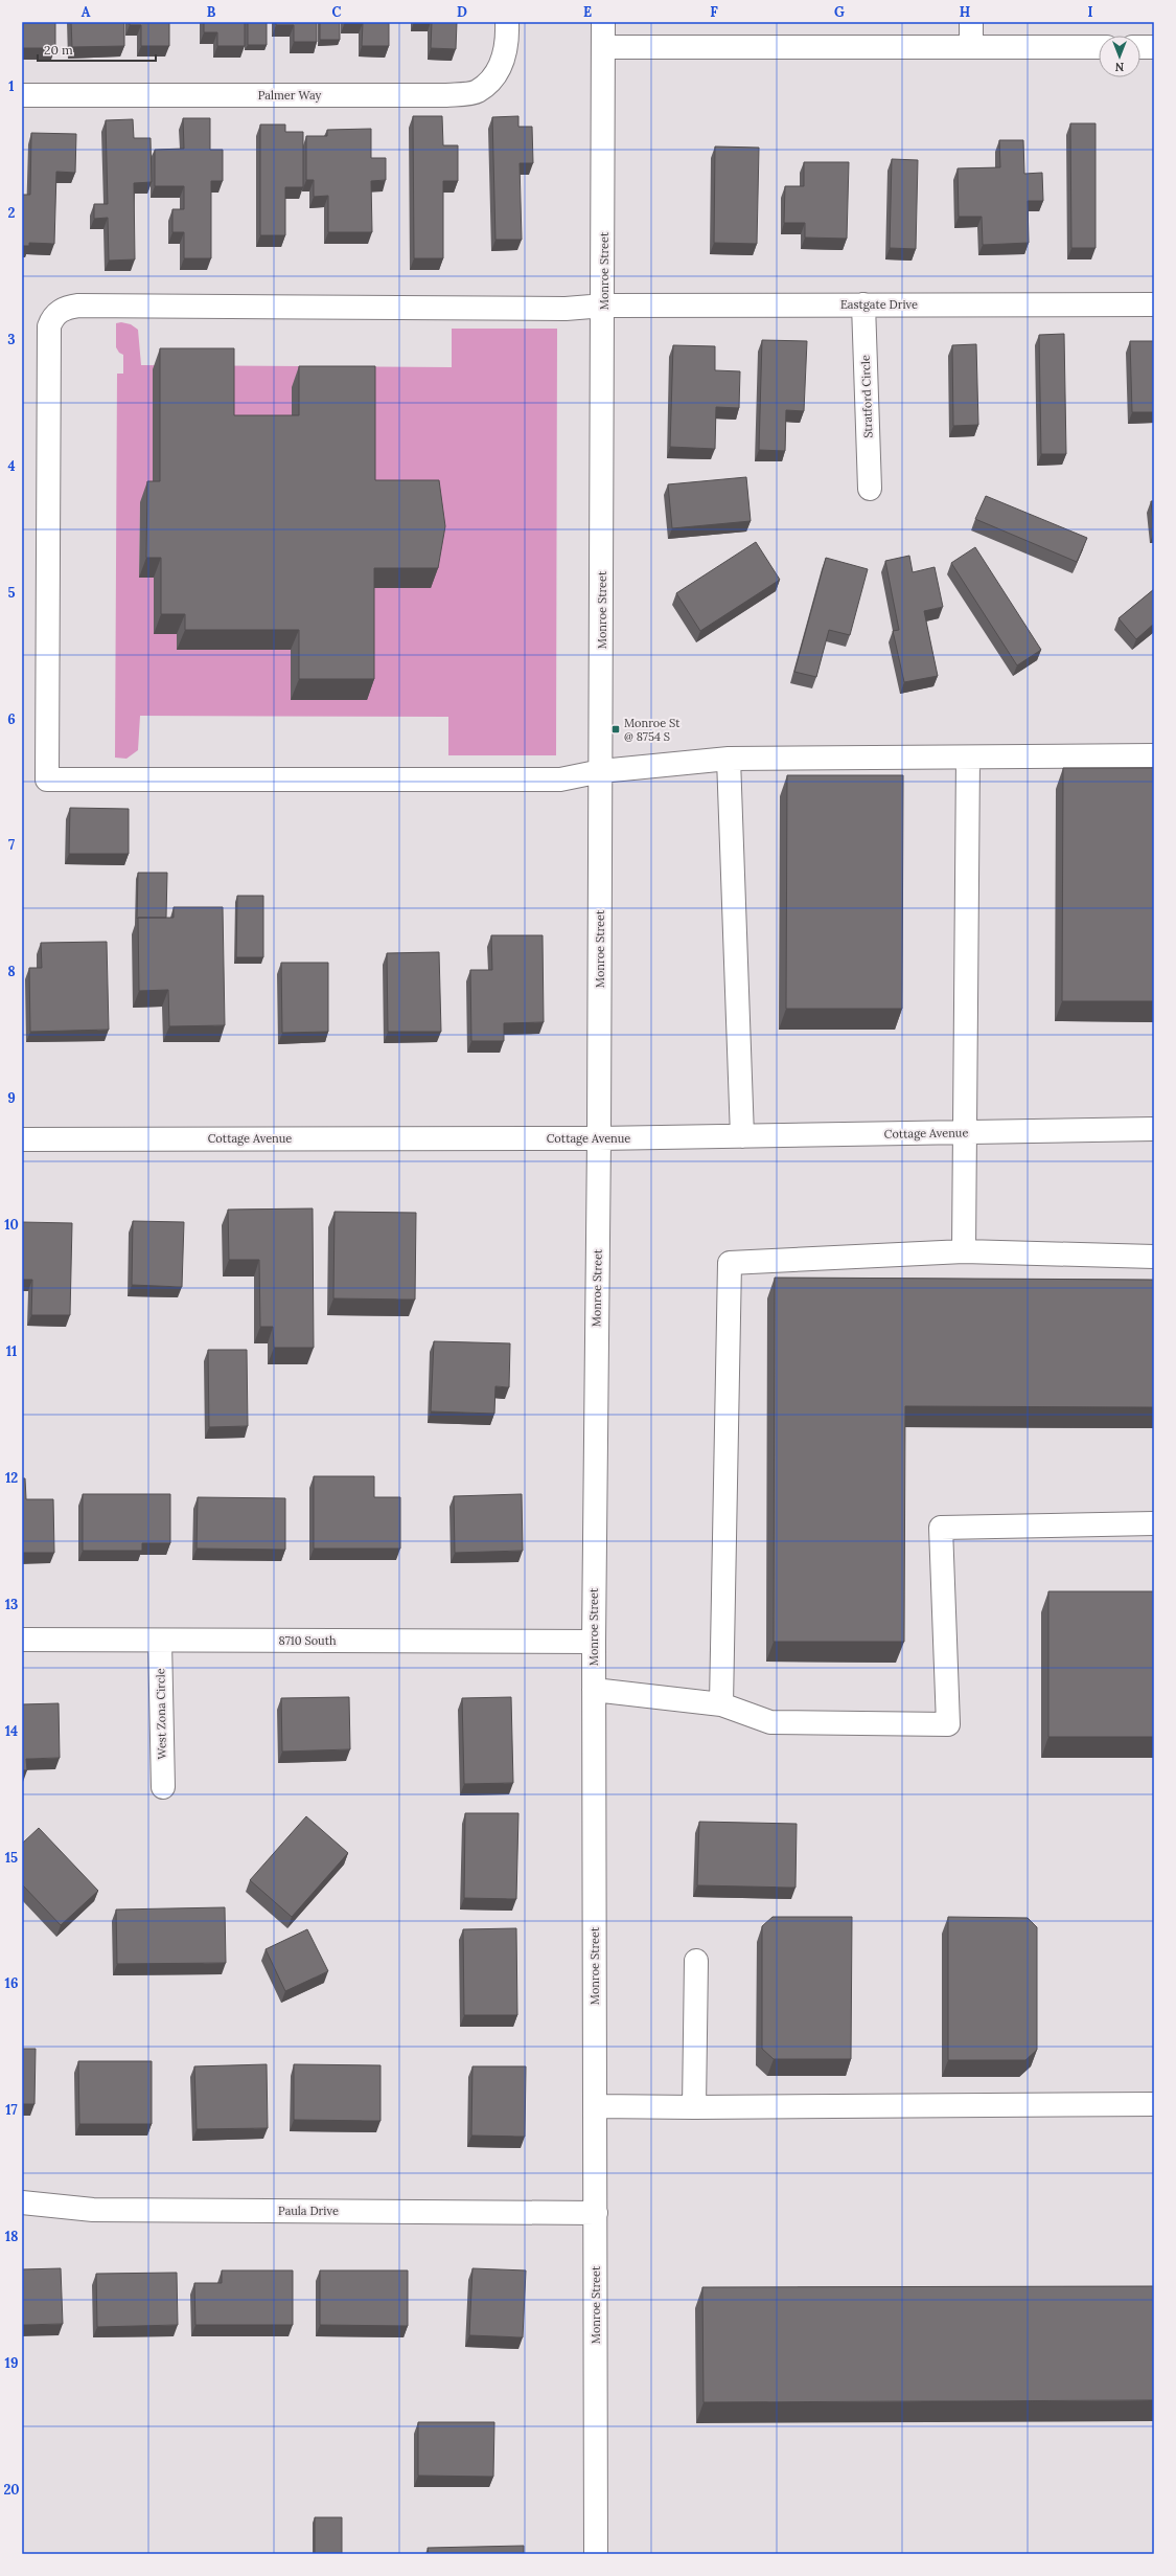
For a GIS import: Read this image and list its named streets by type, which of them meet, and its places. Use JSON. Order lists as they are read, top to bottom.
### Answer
{
  "streets": {
    "street": [
      "Palmer Way",
      "Monroe Street",
      "Eastgate Drive",
      "Stratford Circle",
      "Cottage Avenue",
      "8710 South",
      "West Zona Circle",
      "Paula Drive"
    ]
  },
  "crossings": [
    ["Monroe Street", "Eastgate Drive"],
    ["Monroe Street", "Cottage Avenue"],
    ["Monroe Street", "8710 South"],
    ["Monroe Street", "Paula Drive"],
    ["Eastgate Drive", "Stratford Circle"],
    ["8710 South", "West Zona Circle"]
  ],
  "places": {
    "transit": ["Monroe St @ 8754 S"]
  },
  "scale_bar": "20 m",
  "north": "bottom",
  "grid": {
    "columns": [
      "A",
      "B",
      "C",
      "D",
      "E",
      "F",
      "G",
      "H",
      "I"
    ],
    "rows": [
      "1",
      "2",
      "3",
      "4",
      "5",
      "6",
      "7",
      "8",
      "9",
      "10",
      "11",
      "12",
      "13",
      "14",
      "15",
      "16",
      "17",
      "18",
      "19",
      "20"
    ]
  }
}
